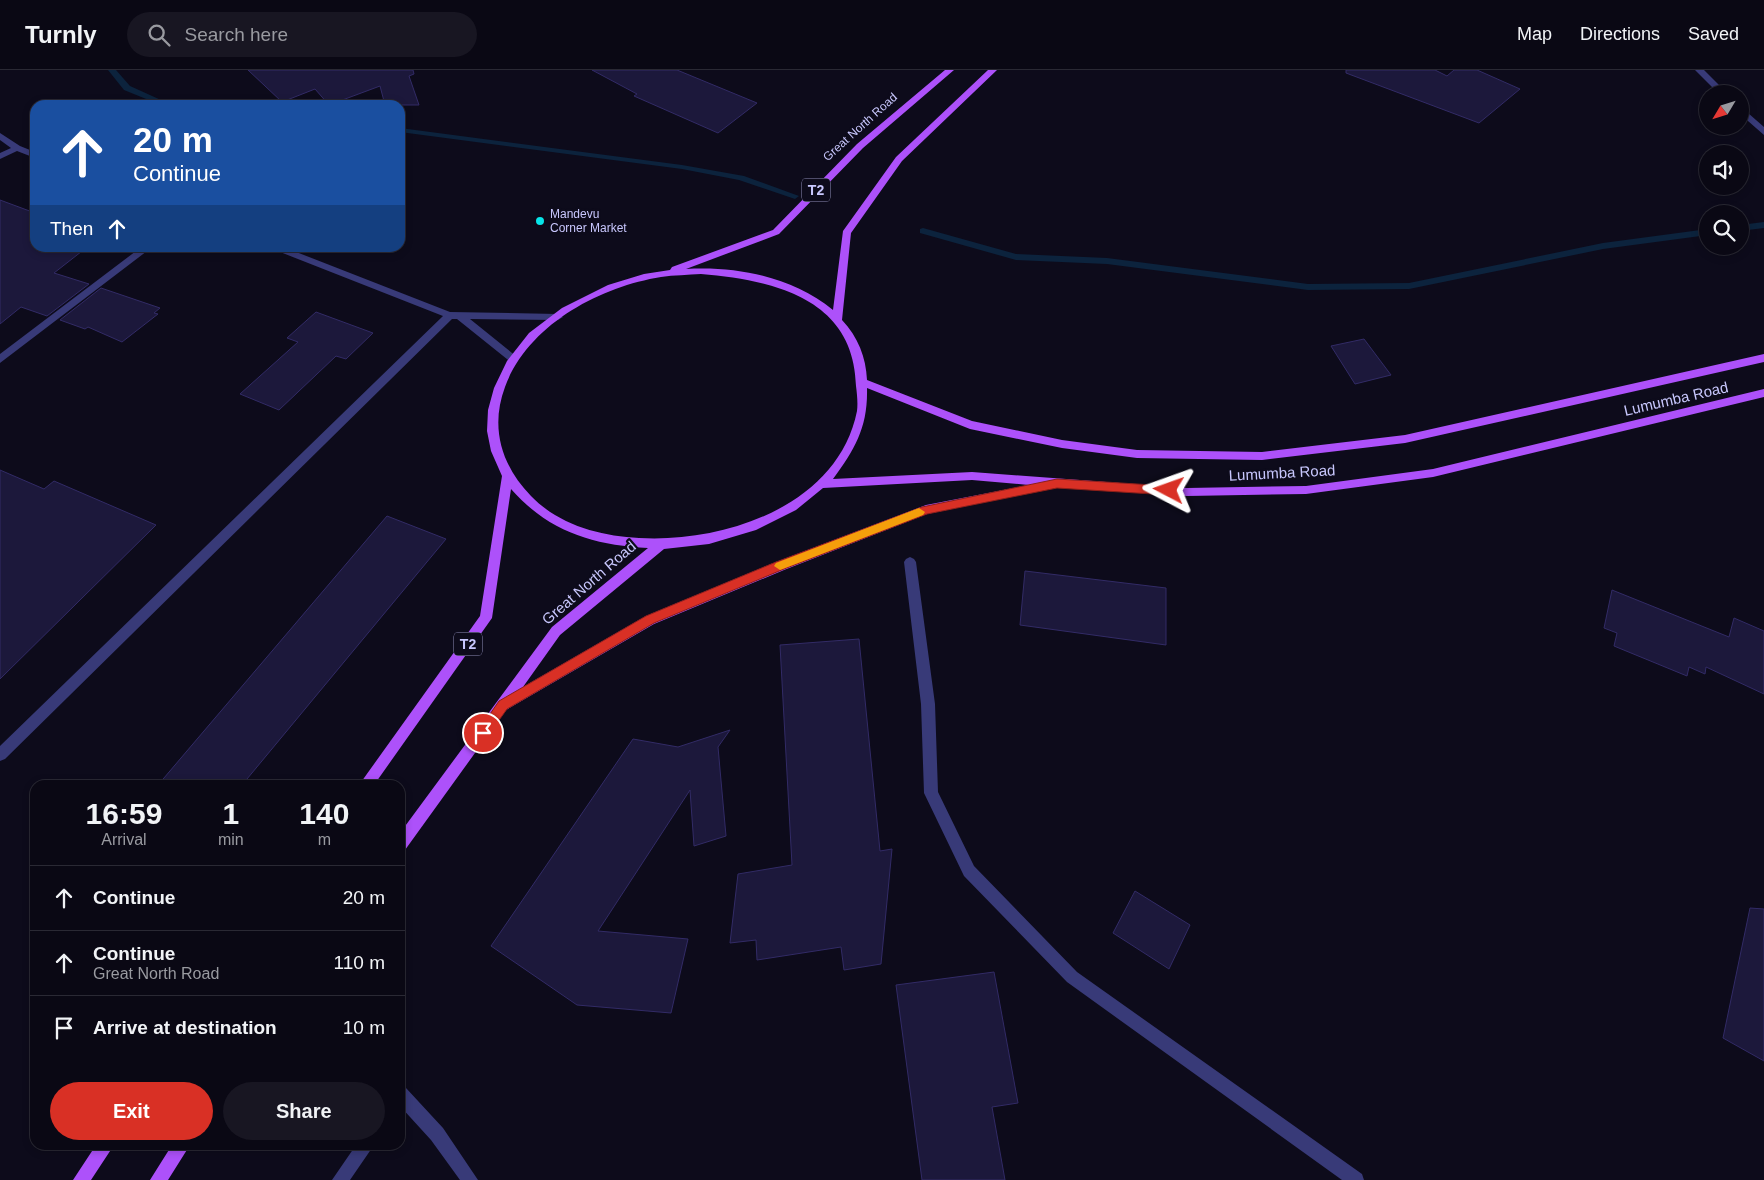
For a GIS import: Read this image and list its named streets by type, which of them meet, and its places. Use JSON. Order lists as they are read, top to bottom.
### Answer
{
  "streets": {
    "main road": ["Great North Road", "T2", "Lumumba Road"]
  },
  "places": ["Mandevu Corner Market"],
  "north": "bottom left",
  "page": {
    "header": "Turnly",
    "search": "Search here",
    "nav": ["Map", "Directions", "Saved"],
    "turn": ["20 m", "Continue"],
    "then": "Then",
    "eta": [
      "16:59",
      "Arrival",
      "1",
      "min",
      "140",
      "m"
    ],
    "list": [
      {
        "name": "Continue",
        "value": "20 m"
      },
      {
        "name": "Continue",
        "note": "Great North Road",
        "value": "110 m"
      },
      {
        "name": "Arrive at destination",
        "value": "10 m"
      }
    ],
    "buttons": ["Exit", "Share"]
  }
}
